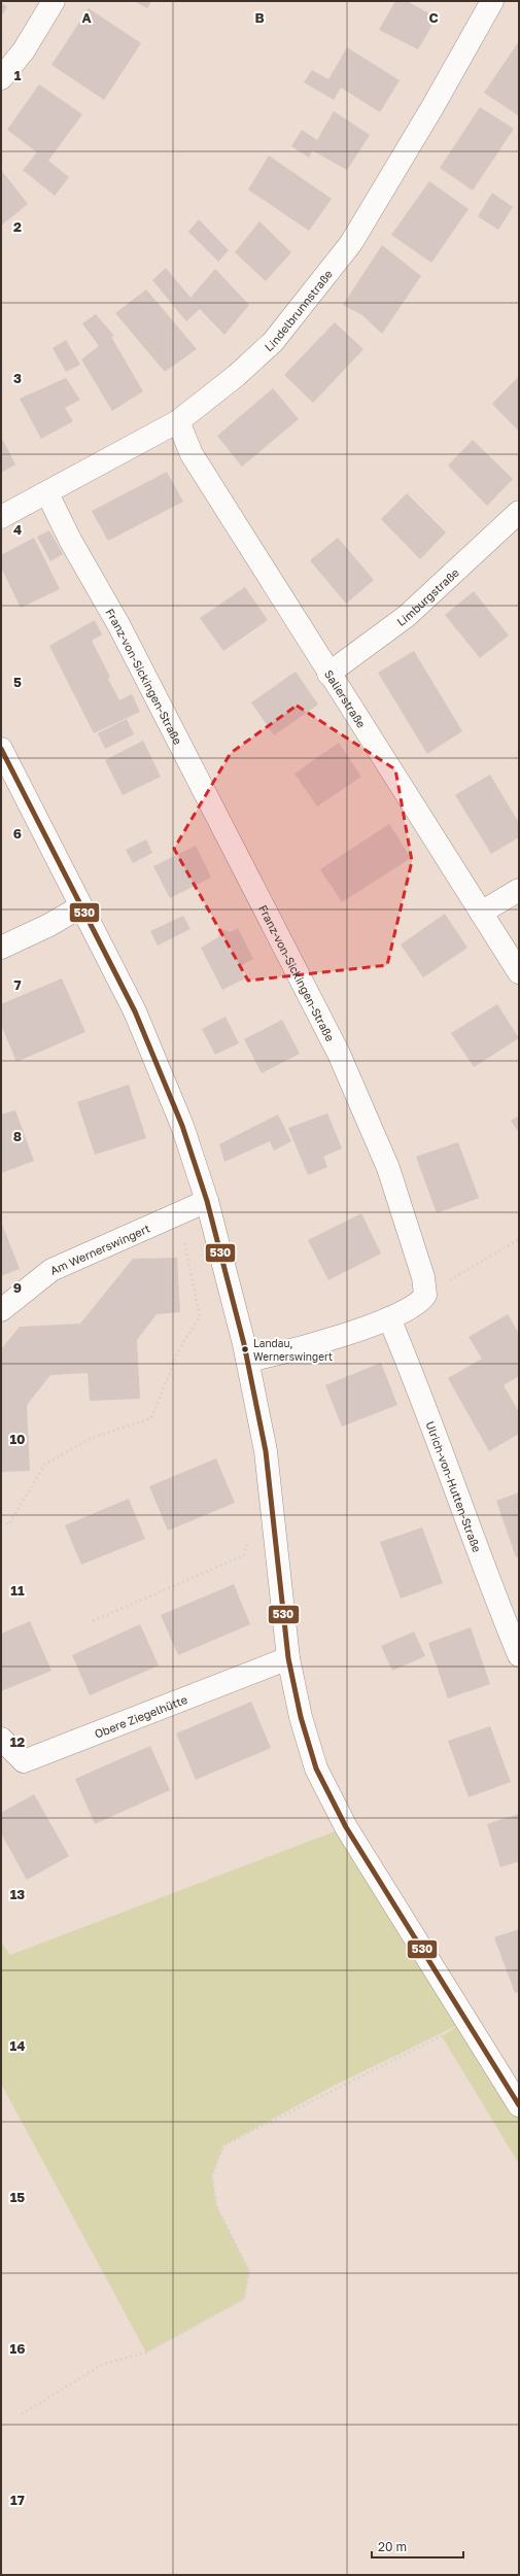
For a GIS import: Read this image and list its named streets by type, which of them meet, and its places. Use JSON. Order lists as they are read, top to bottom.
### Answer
{
  "streets": {
    "street": [
      "Lindelbrunnstraße",
      "Limburgstraße",
      "Franz-von-Sickingen-Straße",
      "Salierstraße",
      "Am Wernerswingert",
      "Ulrich-von-Hutten-Straße",
      "Obere Ziegelhütte"
    ]
  },
  "crossings": [
    ["Lindelbrunnstraße", "Franz-von-Sickingen-Straße"],
    ["Lindelbrunnstraße", "Salierstraße"],
    ["Limburgstraße", "Salierstraße"]
  ],
  "places": ["Landau, Wernerswingert"],
  "lines": ["transit line 530"],
  "scale_bar": "20 m",
  "grid": {
    "columns": ["A", "B", "C"],
    "rows": [
      "1",
      "2",
      "3",
      "4",
      "5",
      "6",
      "7",
      "8",
      "9",
      "10",
      "11",
      "12",
      "13",
      "14",
      "15",
      "16",
      "17"
    ]
  }
}
